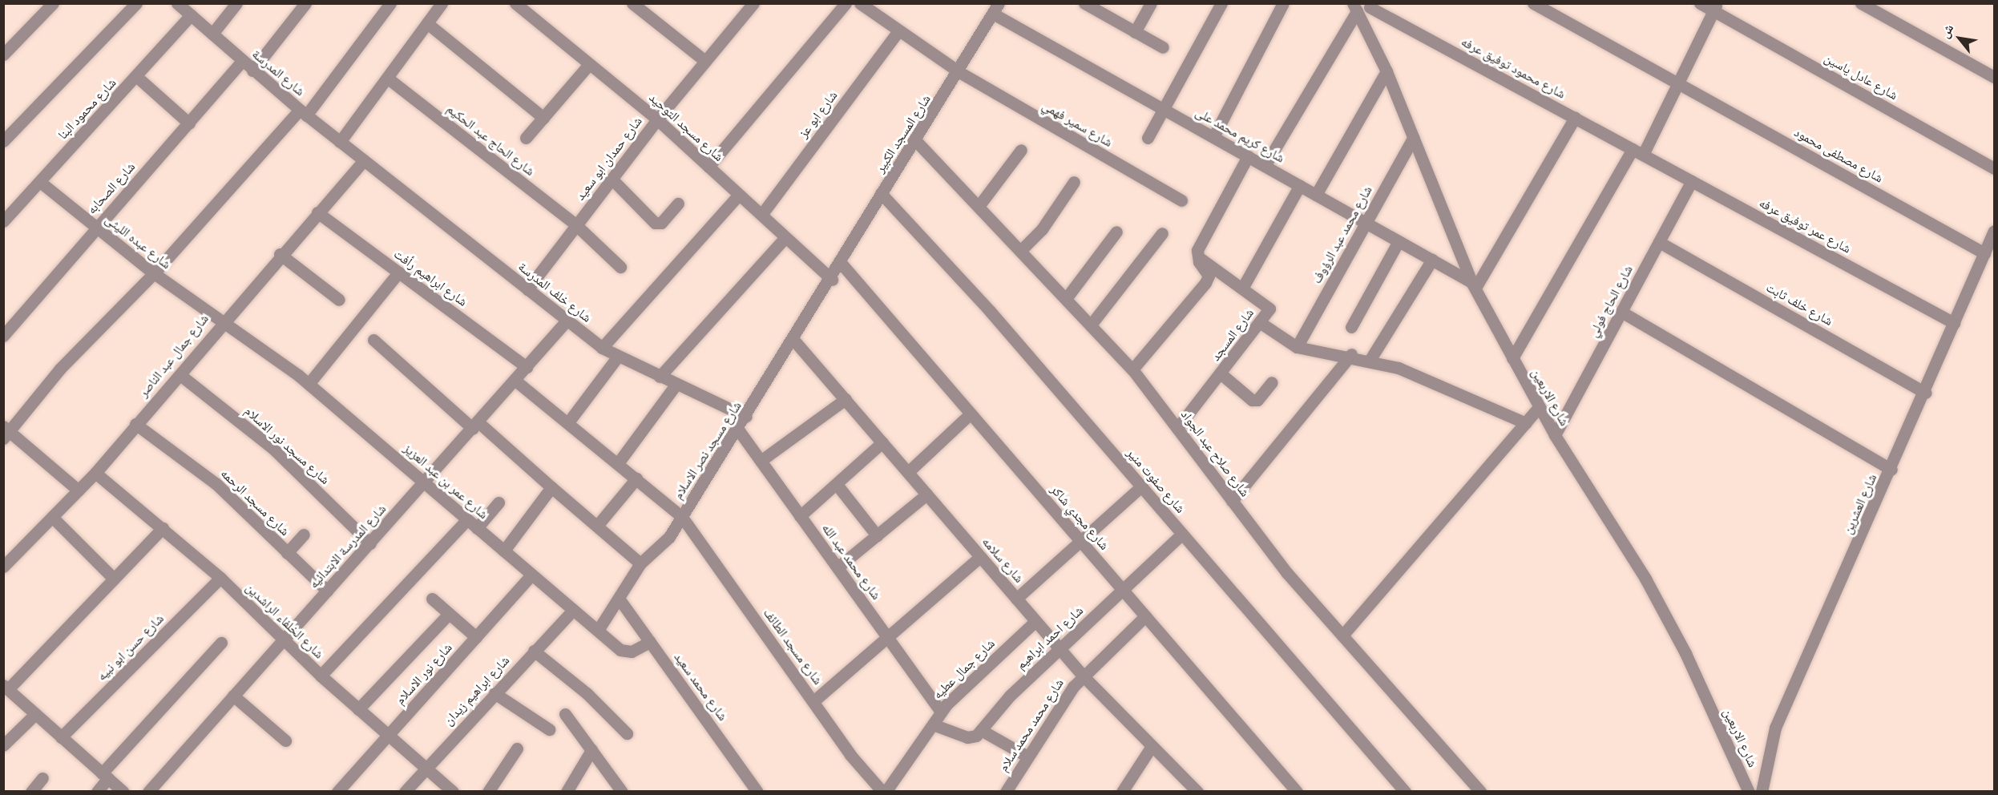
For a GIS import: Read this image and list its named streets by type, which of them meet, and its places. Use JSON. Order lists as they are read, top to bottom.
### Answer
{
  "streets": {
    "street": [
      "شارع محمود توفيق عرفه",
      "شارع المدرسة",
      "شارع عادل ياسين",
      "شارع محمود البنا",
      "شارع ابو عز",
      "شارع سمير فهمي",
      "شارع مسجد التوحيد",
      "شارع المسجد الكبير",
      "شارع كريم محمد على",
      "شارع الحاج عبد الحكيم",
      "شارع مصطفى محمود",
      "شارع حمدان ابو سعيد",
      "شارع الصحابه",
      "شارع عمر توفيق عرفه",
      "شارع محمد عبد الرؤوف",
      "شارع عبده الليثى",
      "شارع ابراهيم رأفت",
      "شارع خلف المدرسة",
      "شارع الحاج فولي",
      "شارع خلف ثابت",
      "شارع المسجد",
      "شارع جمال عبد الناصر",
      "شارع الاربعين",
      "شارع مسجد نور الاسلام",
      "شارع مسجد نصر الاسلام",
      "شارع صلاح عبد الجواد",
      "شارع صفوت منير",
      "شارع عمر بن عبد العزيز",
      "شارع مسجد الرحمه",
      "شارع العشرين",
      "شارع مجدي شاكر",
      "شارع المدرسة الابتدائيه",
      "شارع سلامه",
      "شارع محمد عبد الله",
      "شارع الخلفاء الراشدين",
      "شارع احمد ابراهيم",
      "شارع مسجد الطائف",
      "شارع حسن ابو نبيه",
      "شارع جمال عطيه",
      "شارع نور الاسلام",
      "شارع محمد سعيد",
      "شارع ابراهيم زيدان",
      "شارع محمد محمد سلام"
    ]
  },
  "crossings": [
    ["شارع محمود توفيق عرفه", "شارع عمر توفيق عرفه"],
    ["شارع المدرسة", "شارع محمود البنا"],
    ["شارع المدرسة", "شارع الصحابه"],
    ["شارع المدرسة", "شارع خلف المدرسة"],
    ["شارع المدرسة", "شارع جمال عبد الناصر"],
    ["شارع محمود البنا", "شارع عبده الليثى"],
    ["شارع ابو عز", "شارع سمير فهمي"],
    ["شارع ابو عز", "شارع مسجد التوحيد"],
    ["شارع سمير فهمي", "شارع المسجد الكبير"],
    ["شارع مسجد التوحيد", "شارع المسجد الكبير"],
    ["شارع مسجد التوحيد", "شارع حمدان ابو سعيد"],
    ["شارع مسجد التوحيد", "شارع مسجد نصر الاسلام"],
    ["شارع المسجد الكبير", "شارع كريم محمد على"],
    ["شارع المسجد الكبير", "شارع مسجد نصر الاسلام"],
    ["شارع المسجد الكبير", "شارع صلاح عبد الجواد"],
    ["شارع المسجد الكبير", "شارع صفوت منير"],
    ["شارع المسجد الكبير", "شارع مجدي شاكر"],
    ["شارع كريم محمد على", "شارع محمد عبد الرؤوف"],
    ["شارع كريم محمد على", "شارع الاربعين"],
    ["شارع الحاج عبد الحكيم", "شارع حمدان ابو سعيد"],
    ["شارع مصطفى محمود", "شارع العشرين"],
    ["شارع حمدان ابو سعيد", "شارع خلف المدرسة"],
    ["شارع الصحابه", "شارع عبده الليثى"],
    ["شارع عمر توفيق عرفه", "شارع الحاج فولي"],
    ["شارع عمر توفيق عرفه", "شارع العشرين"],
    ["شارع محمد عبد الرؤوف", "شارع الاربعين"],
    ["شارع عبده الليثى", "شارع جمال عبد الناصر"],
    ["شارع عبده الليثى", "شارع عمر بن عبد العزيز"],
    ["شارع ابراهيم رأفت", "شارع جمال عبد الناصر"],
    ["شارع ابراهيم رأفت", "شارع المدرسة الابتدائيه"],
    ["شارع خلف المدرسة", "شارع جمال عبد الناصر"],
    ["شارع خلف المدرسة", "شارع مسجد نصر الاسلام"],
    ["شارع خلف المدرسة", "شارع المدرسة الابتدائيه"],
    ["شارع الحاج فولي", "شارع خلف ثابت"],
    ["شارع الحاج فولي", "شارع الاربعين"],
    ["شارع خلف ثابت", "شارع العشرين"],
    ["شارع المسجد", "شارع صلاح عبد الجواد"],
    ["شارع جمال عبد الناصر", "شارع مسجد نور الاسلام"],
    ["شارع جمال عبد الناصر", "شارع عمر بن عبد العزيز"],
    ["شارع جمال عبد الناصر", "شارع مسجد الرحمه"],
    ["شارع جمال عبد الناصر", "شارع الخلفاء الراشدين"],
    ["شارع مسجد نور الاسلام", "شارع المدرسة الابتدائيه"],
    ["شارع مسجد نصر الاسلام", "شارع عمر بن عبد العزيز"],
    ["شارع مسجد نصر الاسلام", "شارع سلامه"],
    ["شارع مسجد نصر الاسلام", "شارع محمد عبد الله"],
    ["شارع مسجد نصر الاسلام", "شارع مسجد الطائف"],
    ["شارع مسجد نصر الاسلام", "شارع محمد سعيد"],
    ["شارع صفوت منير", "شارع احمد ابراهيم"],
    ["شارع عمر بن عبد العزيز", "شارع المدرسة الابتدائيه"],
    ["شارع عمر بن عبد العزيز", "شارع نور الاسلام"],
    ["شارع عمر بن عبد العزيز", "شارع محمد سعيد"],
    ["شارع عمر بن عبد العزيز", "شارع ابراهيم زيدان"],
    ["شارع مسجد الرحمه", "شارع المدرسة الابتدائيه"],
    ["شارع مجدي شاكر", "شارع احمد ابراهيم"],
    ["شارع مجدي شاكر", "شارع محمد محمد سلام"],
    ["شارع المدرسة الابتدائيه", "شارع الخلفاء الراشدين"],
    ["شارع المدرسة الابتدائيه", "شارع مسجد الطائف"],
    ["شارع سلامه", "شارع احمد ابراهيم"],
    ["شارع سلامه", "شارع جمال عطيه"],
    ["شارع سلامه", "شارع محمد محمد سلام"],
    ["شارع محمد عبد الله", "شارع جمال عطيه"],
    ["شارع الخلفاء الراشدين", "شارع حسن ابو نبيه"],
    ["شارع الخلفاء الراشدين", "شارع نور الاسلام"],
    ["شارع الخلفاء الراشدين", "شارع ابراهيم زيدان"],
    ["شارع مسجد الطائف", "شارع جمال عطيه"]
  ],
  "north": "top left"
}
